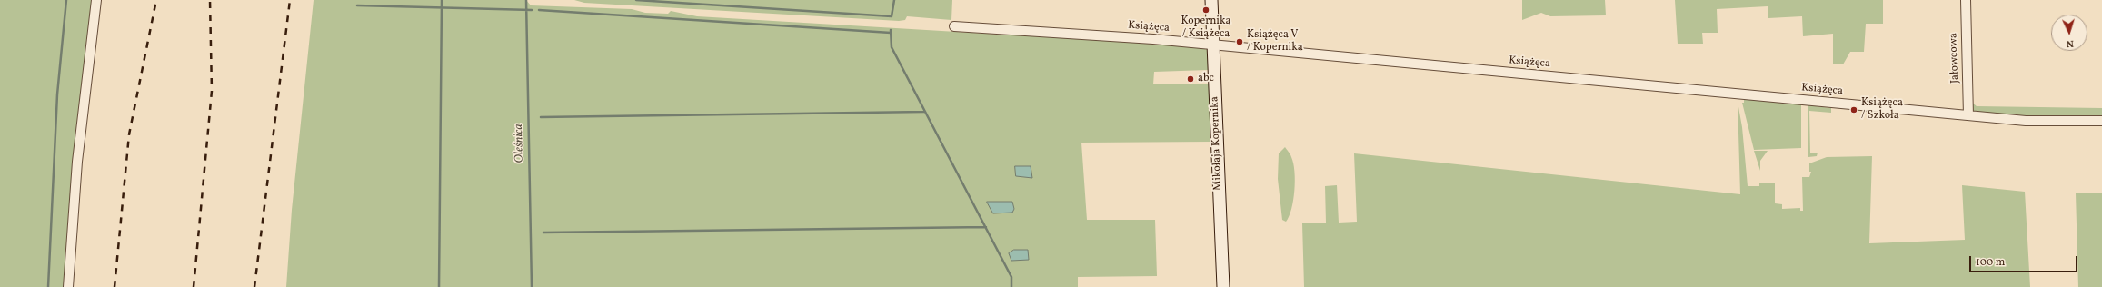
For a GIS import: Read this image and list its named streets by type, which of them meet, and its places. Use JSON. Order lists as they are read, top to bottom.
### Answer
{
  "streets": {
    "street": ["Książęca", "Jałowcowa", "Mikołaja Kopernika"]
  },
  "crossings": [
    ["Książęca", "Jałowcowa"],
    ["Książęca", "Mikołaja Kopernika"]
  ],
  "water": ["Oleśnica"],
  "places": [
    "Kopernika / Książeca",
    "Książęca V / Kopernika",
    "abc",
    "Książęca / Szkoła"
  ],
  "scale_bar": "100 m",
  "north": "bottom"
}
